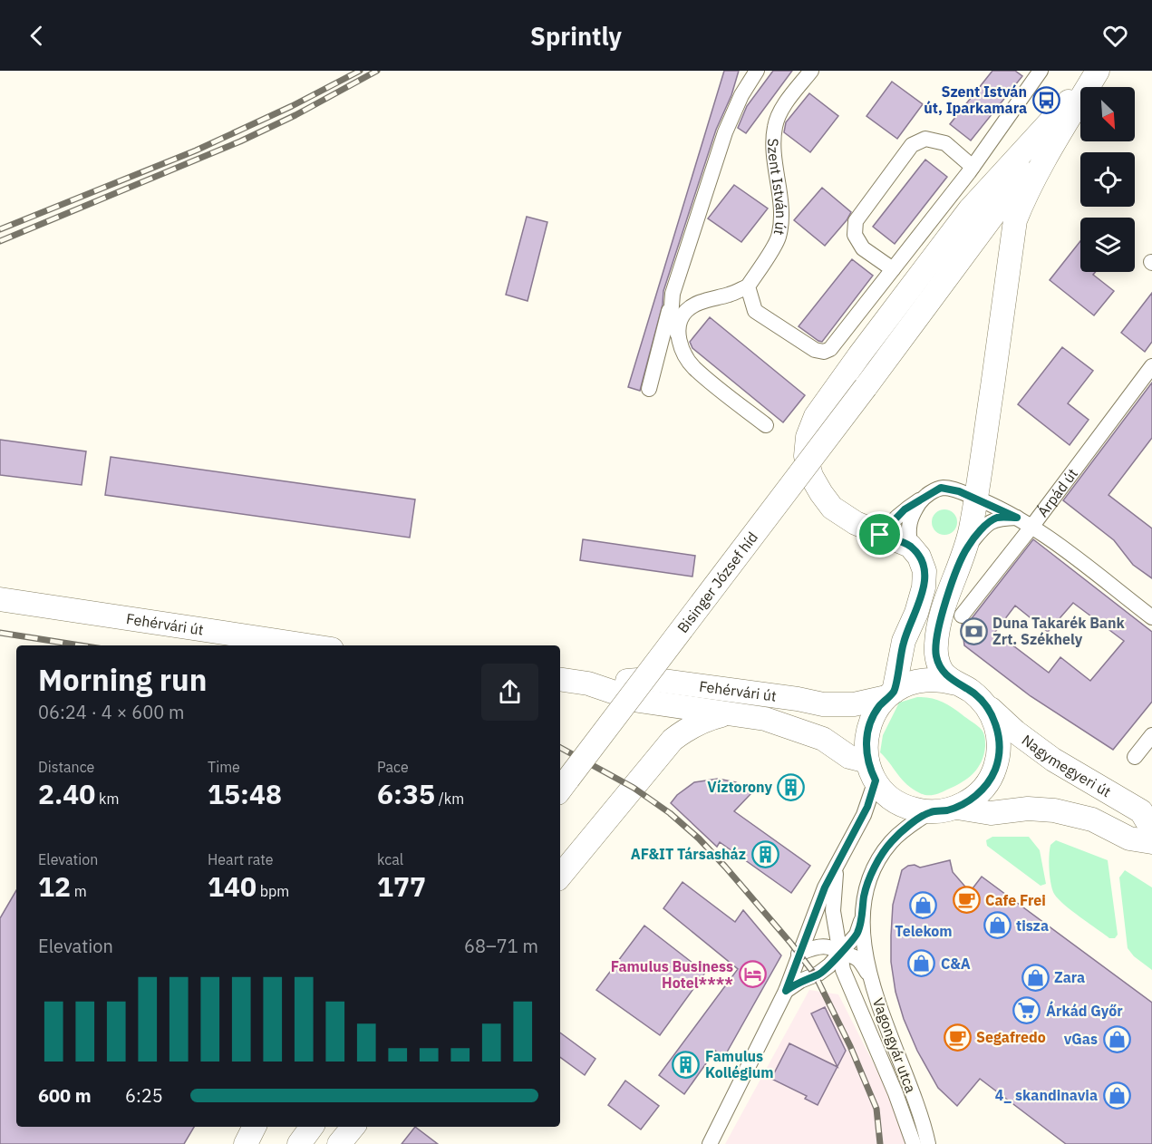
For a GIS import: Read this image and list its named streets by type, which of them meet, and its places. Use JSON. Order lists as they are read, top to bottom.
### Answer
{
  "streets": {
    "main road": ["Bisinger József híd", "Fehérvári út", "Nagymegyeri út"],
    "street": ["Szent István út", "Árpád út", "Vagongyár utca"]
  },
  "crossings": [
    ["Fehérvári út", "Nagymegyeri út"],
    ["Fehérvári út", "Vagongyár utca"],
    ["Nagymegyeri út", "Vagongyár utca"]
  ],
  "places": {
    "bus stop": ["Szent István út, Iparkamara"],
    "bank": ["Duna Takarék Bank Zrt. Székhely"],
    "building": ["Víztorony", "AF&IT Társasház", "Famulus Kollégium"],
    "cafe": ["Cafe Frei", "Segafredo"],
    "shop": [
      "Telekom",
      "tisza",
      "C&A",
      "Zara",
      "vGas",
      "4_ skandinavia"
    ],
    "hotel": ["Famulus Business Hotel****"],
    "supermarket": ["Árkád Győr"]
  },
  "north": "bottom right",
  "page": {
    "header": "Sprintly",
    "heading": ["Morning run", "06:24 · 4 × 600 m"],
    "stats": [
      ["Distance", "2.40 km"],
      ["Time", "15:48"],
      ["Pace", "6:35 /km"],
      ["Elevation", "12 m"],
      ["Heart rate", "140 bpm"],
      ["kcal", "177"]
    ],
    "chart": ["Elevation", "68–71 m"],
    "list": [
      {
        "name": "600 m",
        "note": "6:25"
      }
    ]
  }
}
